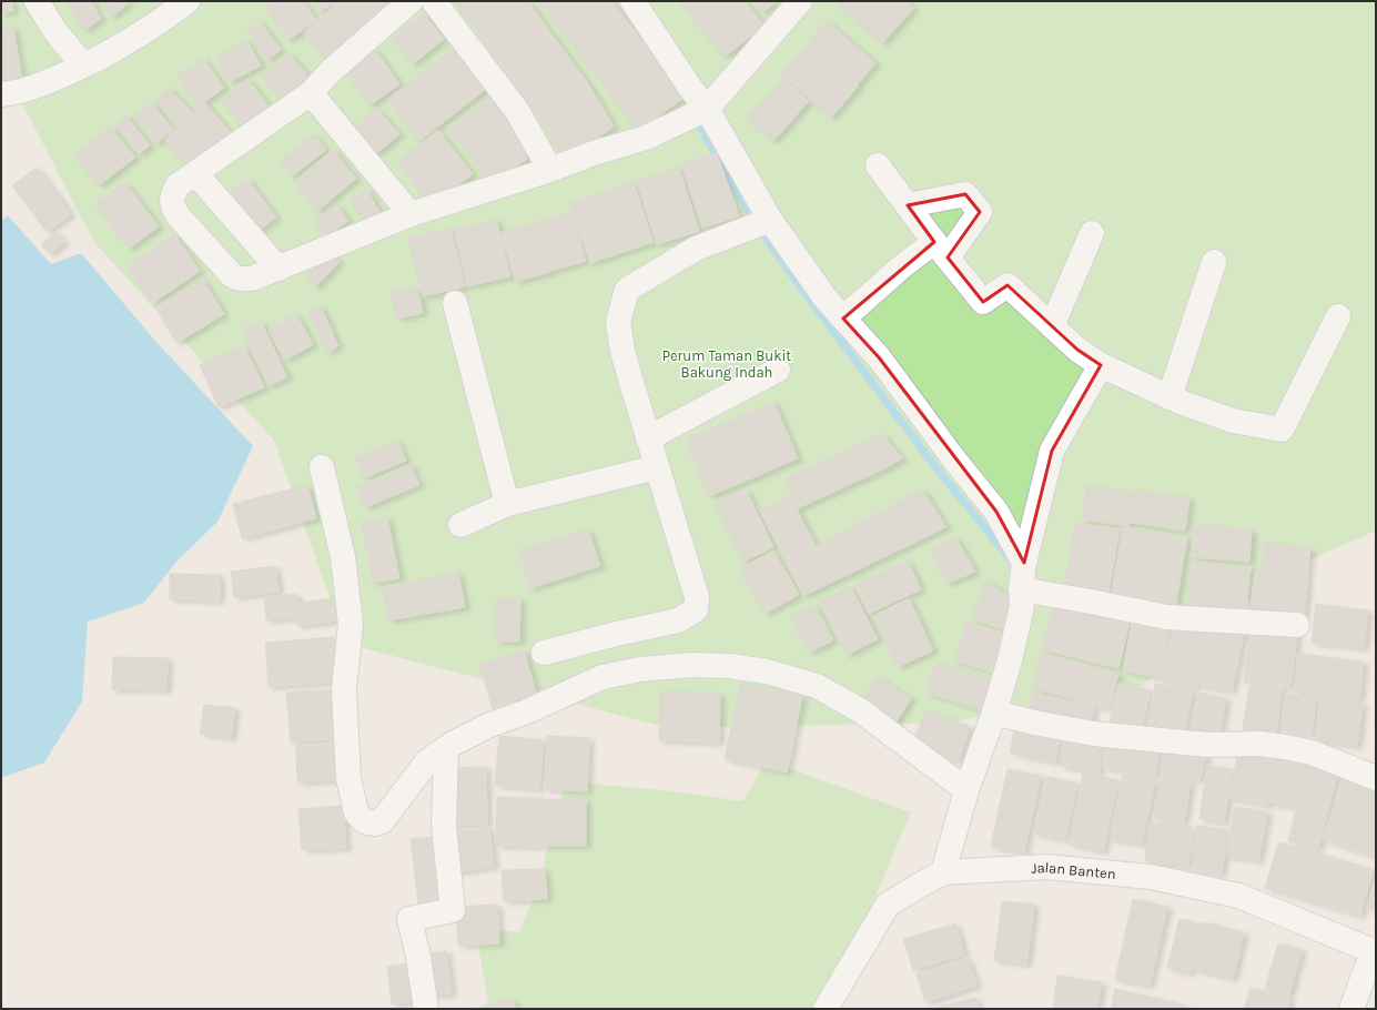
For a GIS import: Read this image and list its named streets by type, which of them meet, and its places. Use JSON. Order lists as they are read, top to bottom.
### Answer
{
  "streets": {
    "street": ["Jalan Banten"]
  },
  "parks": ["Perum Taman Bukit Bakung Indah"]
}
